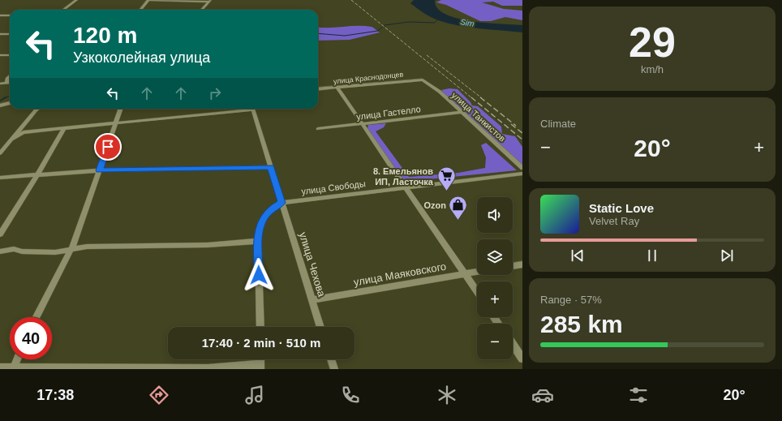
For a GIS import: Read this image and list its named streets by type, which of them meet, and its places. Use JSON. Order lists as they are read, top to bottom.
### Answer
{
  "streets": {
    "street": [
      "улица Краснодонцев",
      "улица Гастелло",
      "улица Танкистов",
      "улица Свободы",
      "улица Чехова",
      "улица Маяковского"
    ]
  },
  "crossings": [
    ["улица Краснодонцев", "улица Танкистов"],
    ["улица Гастелло", "улица Танкистов"],
    ["улица Свободы", "улица Чехова"],
    ["улица Чехова", "улица Маяковского"]
  ],
  "water": ["Sim"],
  "places": {
    "supermarket": ["8. Емельянов ИП, Ласточка"],
    "shop": ["Ozon"]
  },
  "page": {
    "tile": [
      ["29", "km/h"],
      "Climate",
      ["Range · 57%", "285 km"]
    ],
    "turn": ["120 m", "Узкоколейная улица"],
    "heat": ["−", "20°", "+"],
    "song": ["Static Love", "Velvet Ray"],
    "map_buttons": ["+", "−"],
    "limit": "40",
    "trip": "17:40 · 2 min · 510 m",
    "tabs": ["17:38", "20°"]
  }
}
